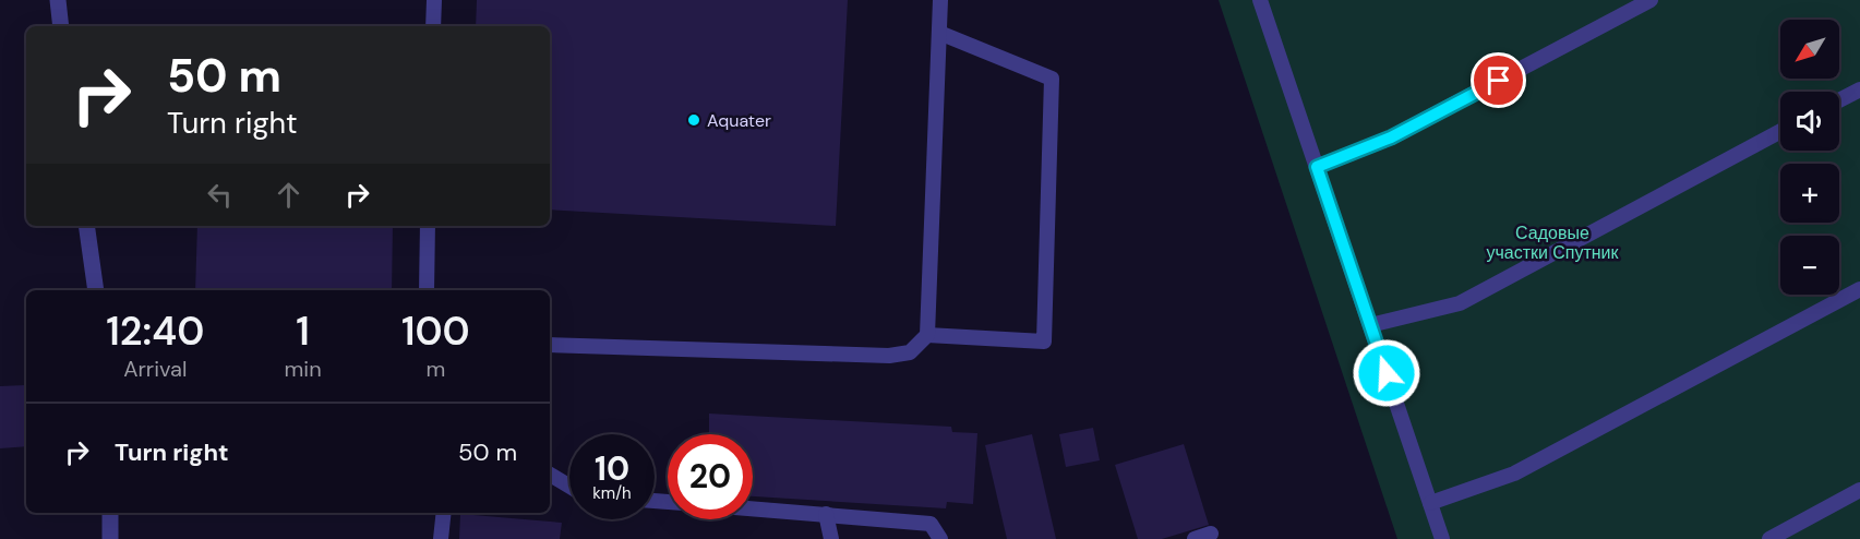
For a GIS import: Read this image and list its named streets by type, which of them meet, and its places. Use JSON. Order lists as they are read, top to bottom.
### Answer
{
  "parks": ["Садовые участки Спутник"],
  "places": ["Aquater"],
  "north": "bottom left",
  "page": {
    "map_buttons": ["+", "−"],
    "turn": ["50 m", "Turn right"],
    "eta": [
      "12:40",
      "Arrival",
      "1",
      "min",
      "100",
      "m"
    ],
    "list": [
      {
        "name": "Turn right",
        "value": "50 m"
      }
    ],
    "speed": "10 km/h",
    "limit": "20"
  }
}
